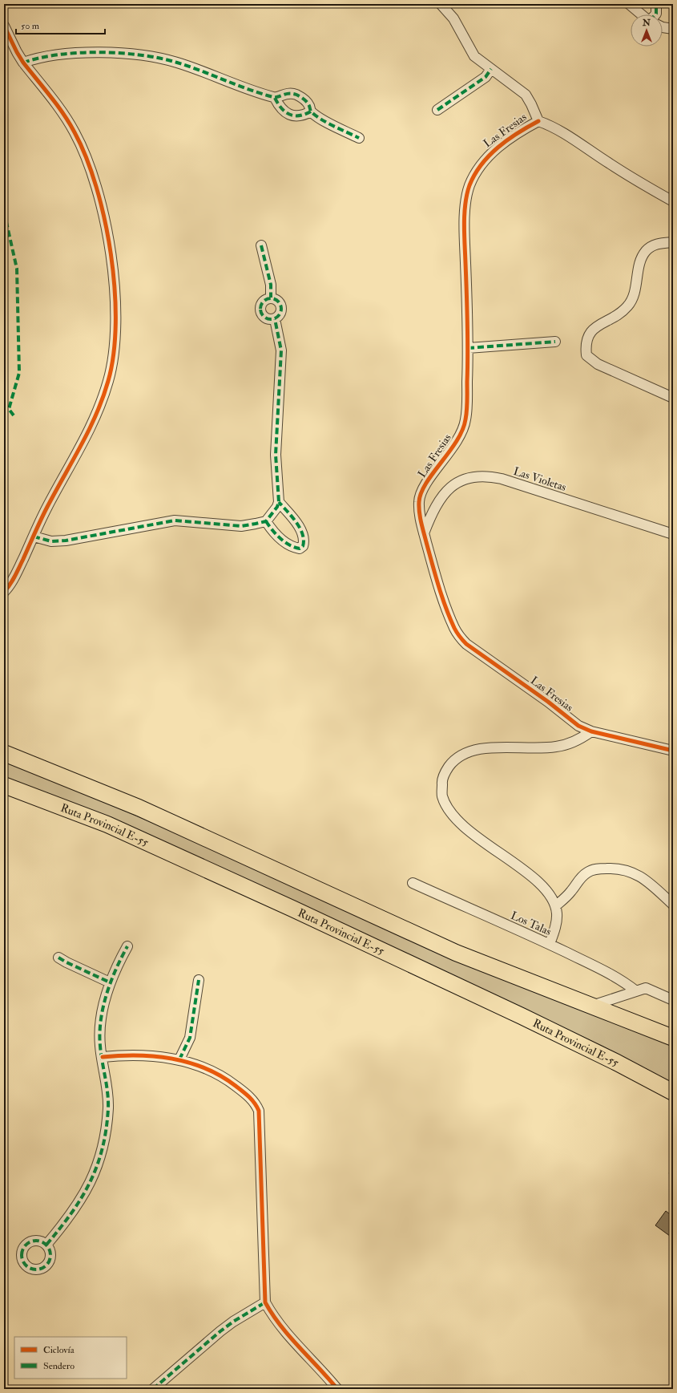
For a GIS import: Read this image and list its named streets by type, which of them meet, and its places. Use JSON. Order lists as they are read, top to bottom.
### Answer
{
  "streets": {
    "main road": ["Ruta Provincial E-55"],
    "street": ["Las Fresias", "Las Violetas", "Los Talas"]
  },
  "crossings": [
    ["Las Fresias", "Las Violetas"]
  ],
  "legend": ["Ciclovía", "Sendero"],
  "scale_bar": "50 m",
  "north": "top"
}
